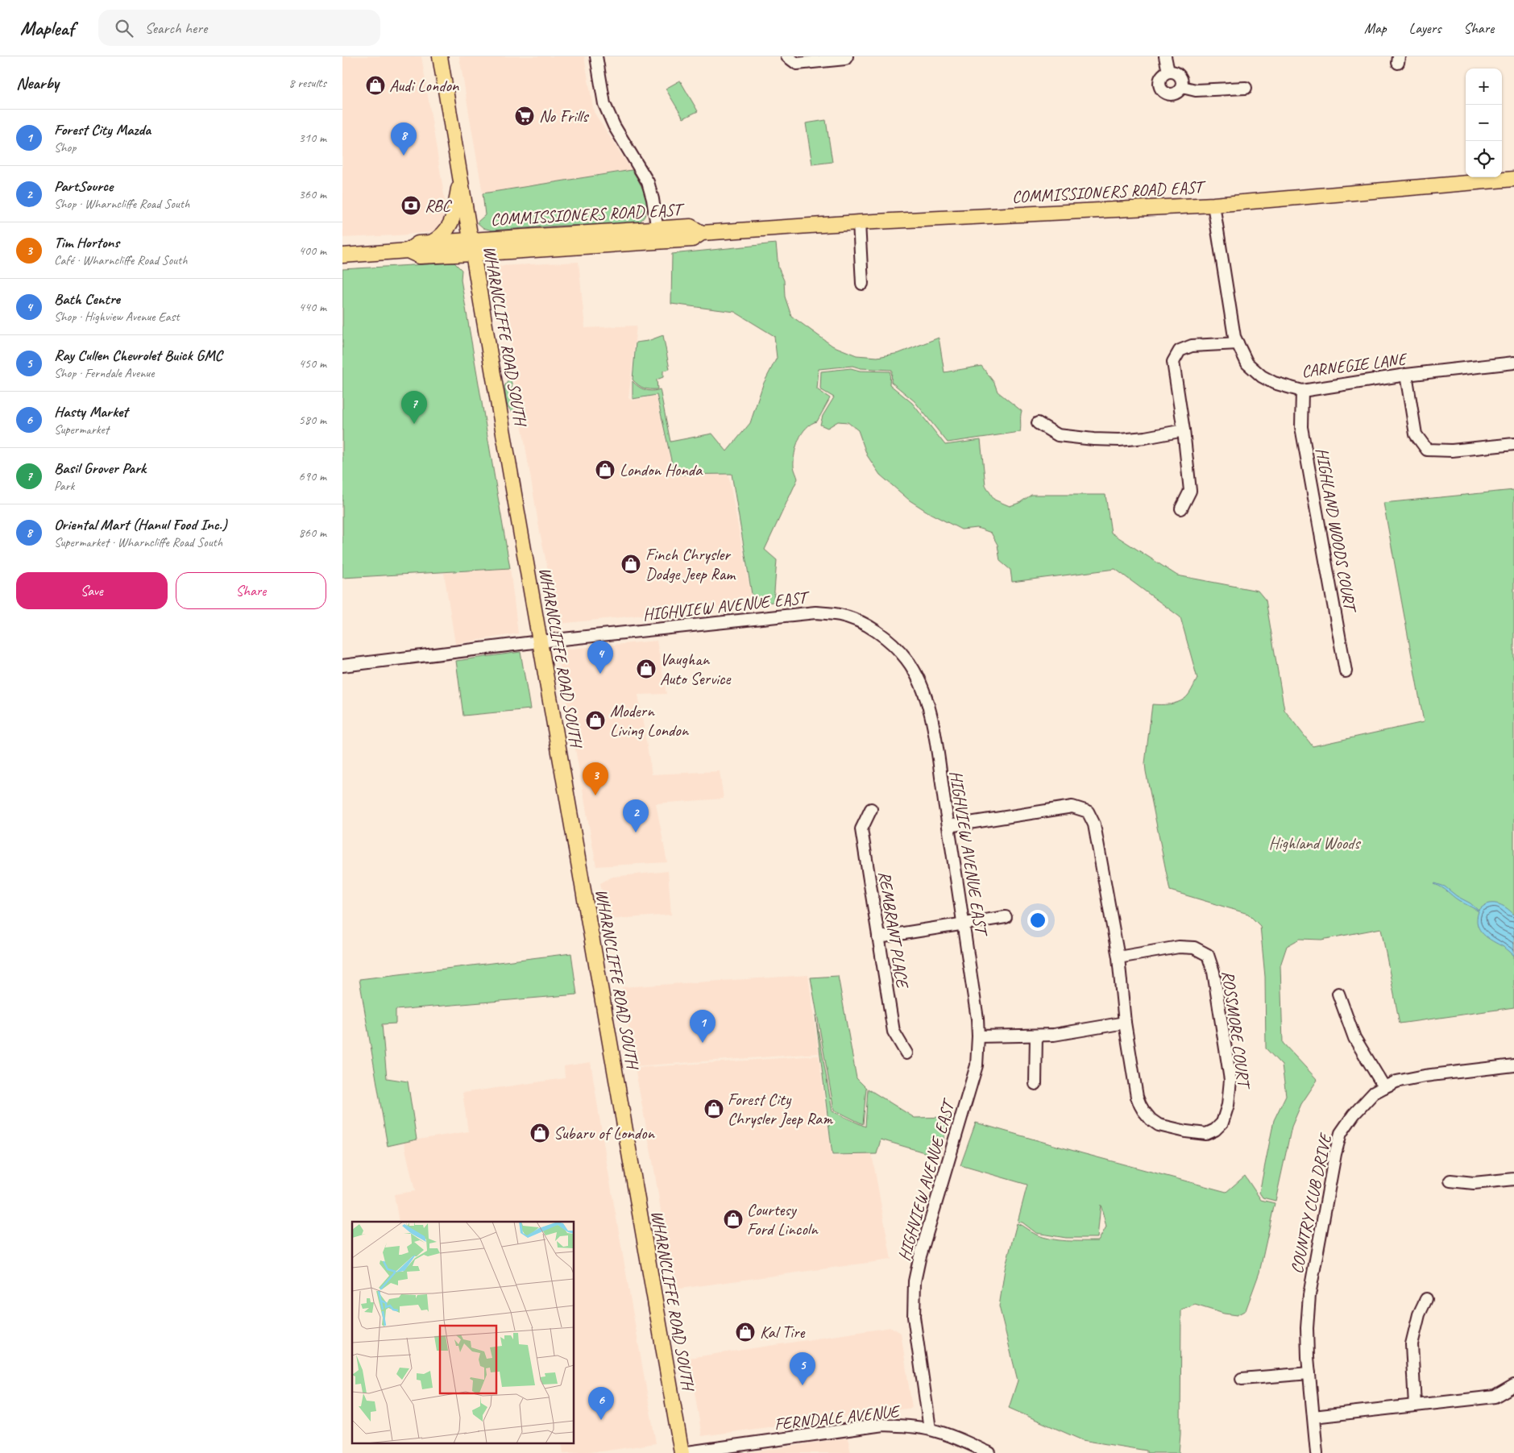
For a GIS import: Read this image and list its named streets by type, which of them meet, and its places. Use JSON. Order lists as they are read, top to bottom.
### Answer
{
  "streets": {
    "main road": ["COMMISSIONERS ROAD EAST", "WHARNCLIFFE ROAD SOUTH"],
    "street": [
      "CARNEGIE LANE",
      "HIGHLAND WOODS COURT",
      "HIGHVIEW AVENUE EAST",
      "REMBRANT PLACE",
      "ROSSMORE COURT",
      "COUNTRY CLUB DRIVE",
      "FERNDALE AVENUE"
    ]
  },
  "crossings": [
    ["COMMISSIONERS ROAD EAST", "WHARNCLIFFE ROAD SOUTH"],
    ["COMMISSIONERS ROAD EAST", "CARNEGIE LANE"],
    ["WHARNCLIFFE ROAD SOUTH", "HIGHVIEW AVENUE EAST"],
    ["WHARNCLIFFE ROAD SOUTH", "FERNDALE AVENUE"],
    ["CARNEGIE LANE", "HIGHLAND WOODS COURT"],
    ["HIGHVIEW AVENUE EAST", "ROSSMORE COURT"],
    ["HIGHVIEW AVENUE EAST", "FERNDALE AVENUE"]
  ],
  "parks": ["Highland Woods"],
  "places": {
    "shop": [
      "Audi London",
      "London Honda",
      "Finch Chrysler Dodge Jeep Ram",
      "Vaughan Auto Service",
      "Modern Living London",
      "Forest City Chrysler Jeep Ram",
      "Subaru of London",
      "Courtesy Ford Lincoln",
      "Kal Tire"
    ],
    "supermarket": ["No Frills"],
    "bank": ["RBC"]
  },
  "page": {
    "header": "Mapleaf",
    "search": "Search here",
    "nav": ["Map", "Layers", "Share"],
    "heading": ["Nearby", "8 results"],
    "map_buttons": ["+", "−"],
    "list": [
      {
        "mark": "1",
        "name": "Forest City Mazda",
        "note": "Shop",
        "value": "310 m"
      },
      {
        "mark": "2",
        "name": "PartSource",
        "note": "Shop · Wharncliffe Road South",
        "value": "360 m"
      },
      {
        "mark": "3",
        "name": "Tim Hortons",
        "note": "Café · Wharncliffe Road South",
        "value": "400 m"
      },
      {
        "mark": "4",
        "name": "Bath Centre",
        "note": "Shop · Highview Avenue East",
        "value": "440 m"
      },
      {
        "mark": "5",
        "name": "Ray Cullen Chevrolet Buick GMC",
        "note": "Shop · Ferndale Avenue",
        "value": "450 m"
      },
      {
        "mark": "6",
        "name": "Hasty Market",
        "note": "Supermarket",
        "value": "580 m"
      },
      {
        "mark": "7",
        "name": "Basil Grover Park",
        "note": "Park",
        "value": "690 m"
      },
      {
        "mark": "8",
        "name": "Oriental Mart (Hanul Food Inc.)",
        "note": "Supermarket · Wharncliffe Road South",
        "value": "860 m"
      }
    ],
    "pins": [
      "8",
      "7",
      "4",
      "3",
      "2",
      "1",
      "5",
      "6"
    ],
    "buttons": ["Save", "Share"]
  }
}
